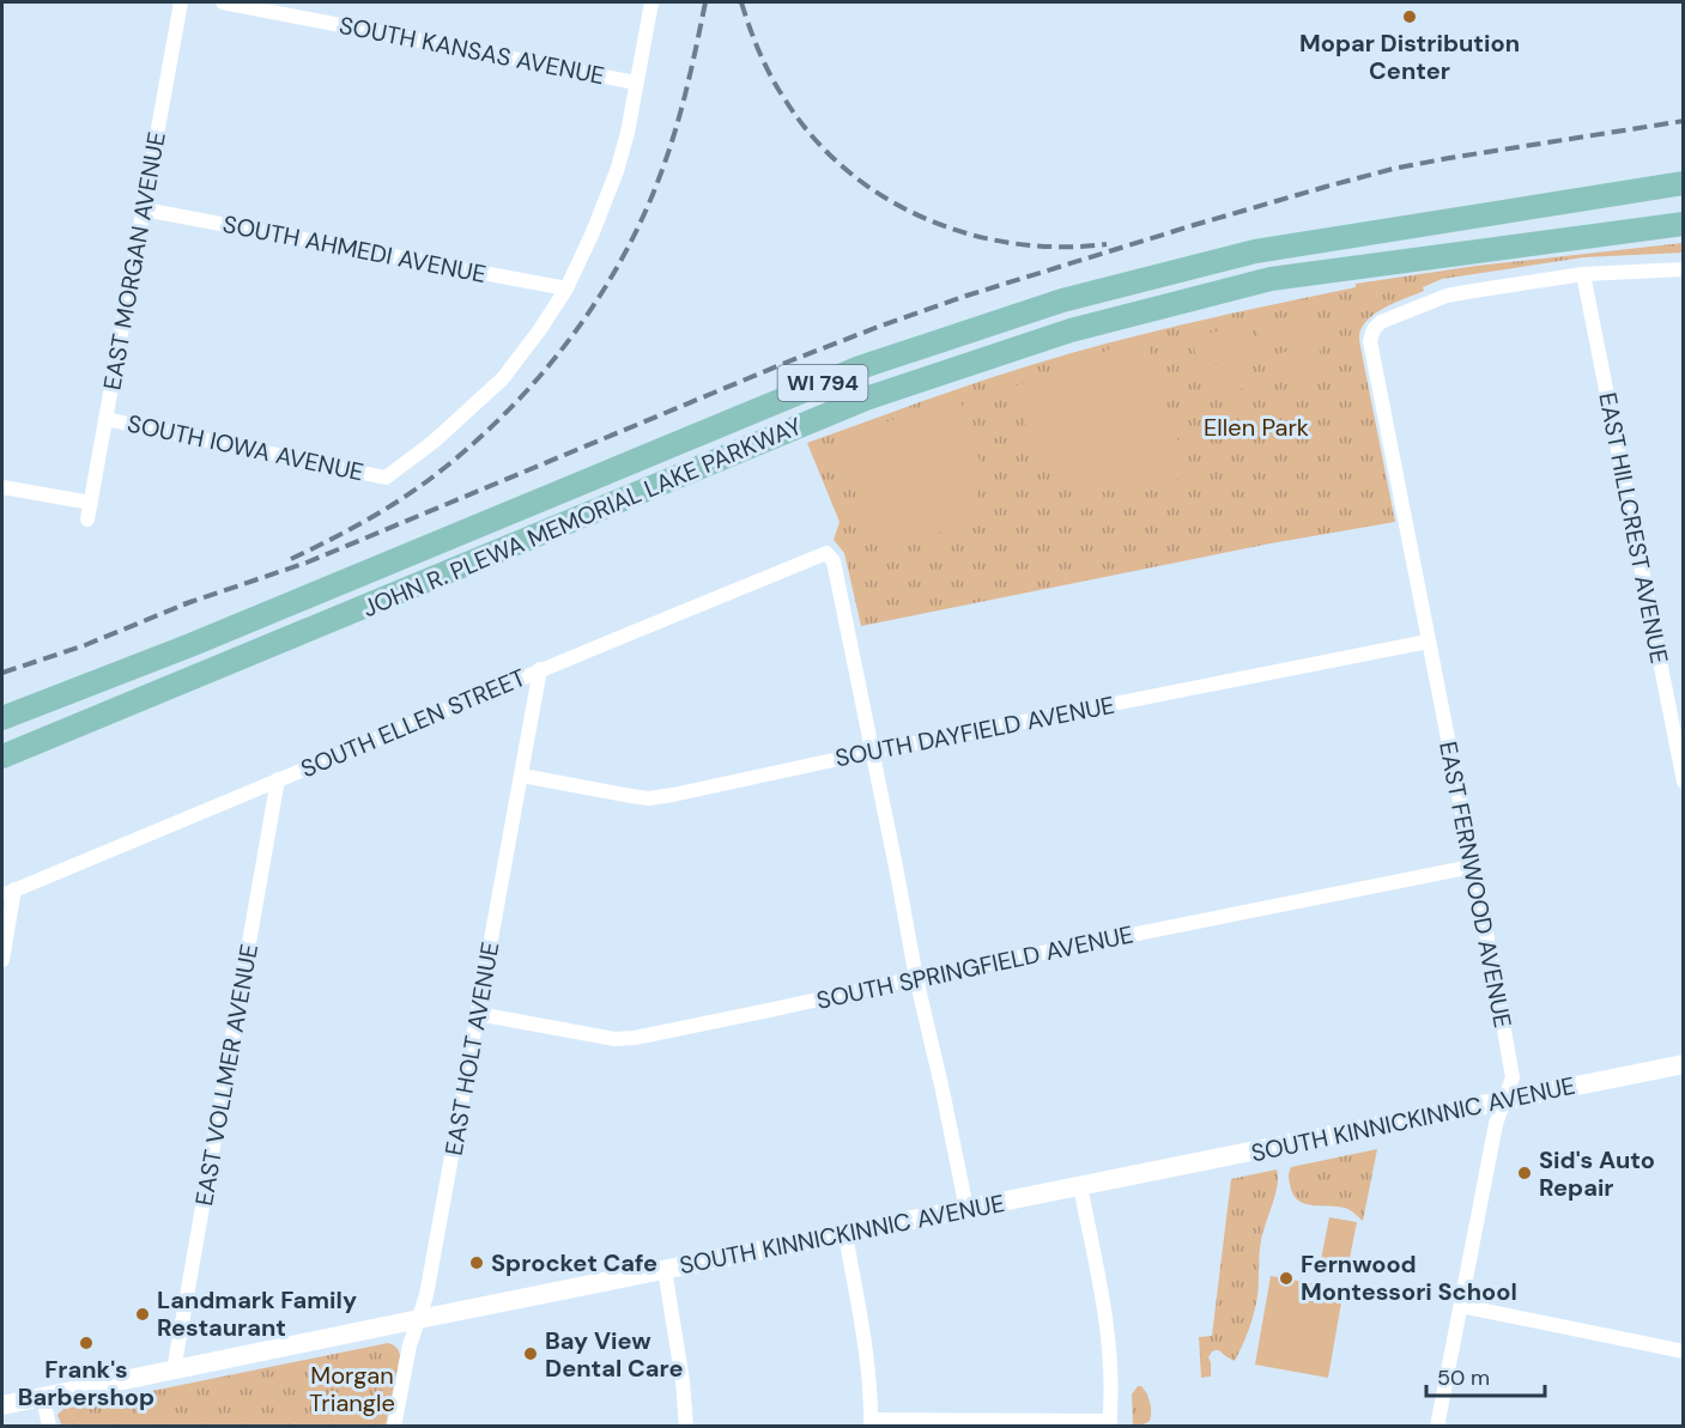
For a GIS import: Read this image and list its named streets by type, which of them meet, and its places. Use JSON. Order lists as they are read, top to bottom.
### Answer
{
  "streets": {
    "main road": ["WI 794", "JOHN R. PLEWA MEMORIAL LAKE PARKWAY", "SOUTH KINNICKINNIC AVENUE"],
    "street": [
      "SOUTH KANSAS AVENUE",
      "SOUTH AHMEDI AVENUE",
      "EAST MORGAN AVENUE",
      "SOUTH IOWA AVENUE",
      "EAST HILLCREST AVENUE",
      "SOUTH ELLEN STREET",
      "SOUTH DAYFIELD AVENUE",
      "EAST FERNWOOD AVENUE",
      "SOUTH SPRINGFIELD AVENUE",
      "EAST HOLT AVENUE",
      "EAST VOLLMER AVENUE"
    ]
  },
  "crossings": [
    ["SOUTH AHMEDI AVENUE", "EAST MORGAN AVENUE"],
    ["SOUTH AHMEDI AVENUE", "SOUTH IOWA AVENUE"],
    ["EAST MORGAN AVENUE", "SOUTH IOWA AVENUE"],
    ["EAST HILLCREST AVENUE", "EAST FERNWOOD AVENUE"],
    ["SOUTH ELLEN STREET", "SOUTH DAYFIELD AVENUE"],
    ["SOUTH ELLEN STREET", "EAST HOLT AVENUE"],
    ["SOUTH ELLEN STREET", "EAST VOLLMER AVENUE"],
    ["SOUTH DAYFIELD AVENUE", "EAST FERNWOOD AVENUE"],
    ["SOUTH DAYFIELD AVENUE", "EAST HOLT AVENUE"],
    ["EAST FERNWOOD AVENUE", "SOUTH SPRINGFIELD AVENUE"],
    ["EAST FERNWOOD AVENUE", "SOUTH KINNICKINNIC AVENUE"],
    ["SOUTH SPRINGFIELD AVENUE", "EAST HOLT AVENUE"],
    ["EAST HOLT AVENUE", "SOUTH KINNICKINNIC AVENUE"],
    ["EAST VOLLMER AVENUE", "SOUTH KINNICKINNIC AVENUE"]
  ],
  "parks": ["Ellen Park", "Morgan Triangle"],
  "places": [
    "Mopar Distribution Center",
    "Sid's Auto Repair",
    "Sprocket Cafe",
    "Fernwood Montessori School",
    "Landmark Family Restaurant",
    "Frank's Barbershop",
    "Bay View Dental Care"
  ],
  "scale_bar": "50 m"
}
